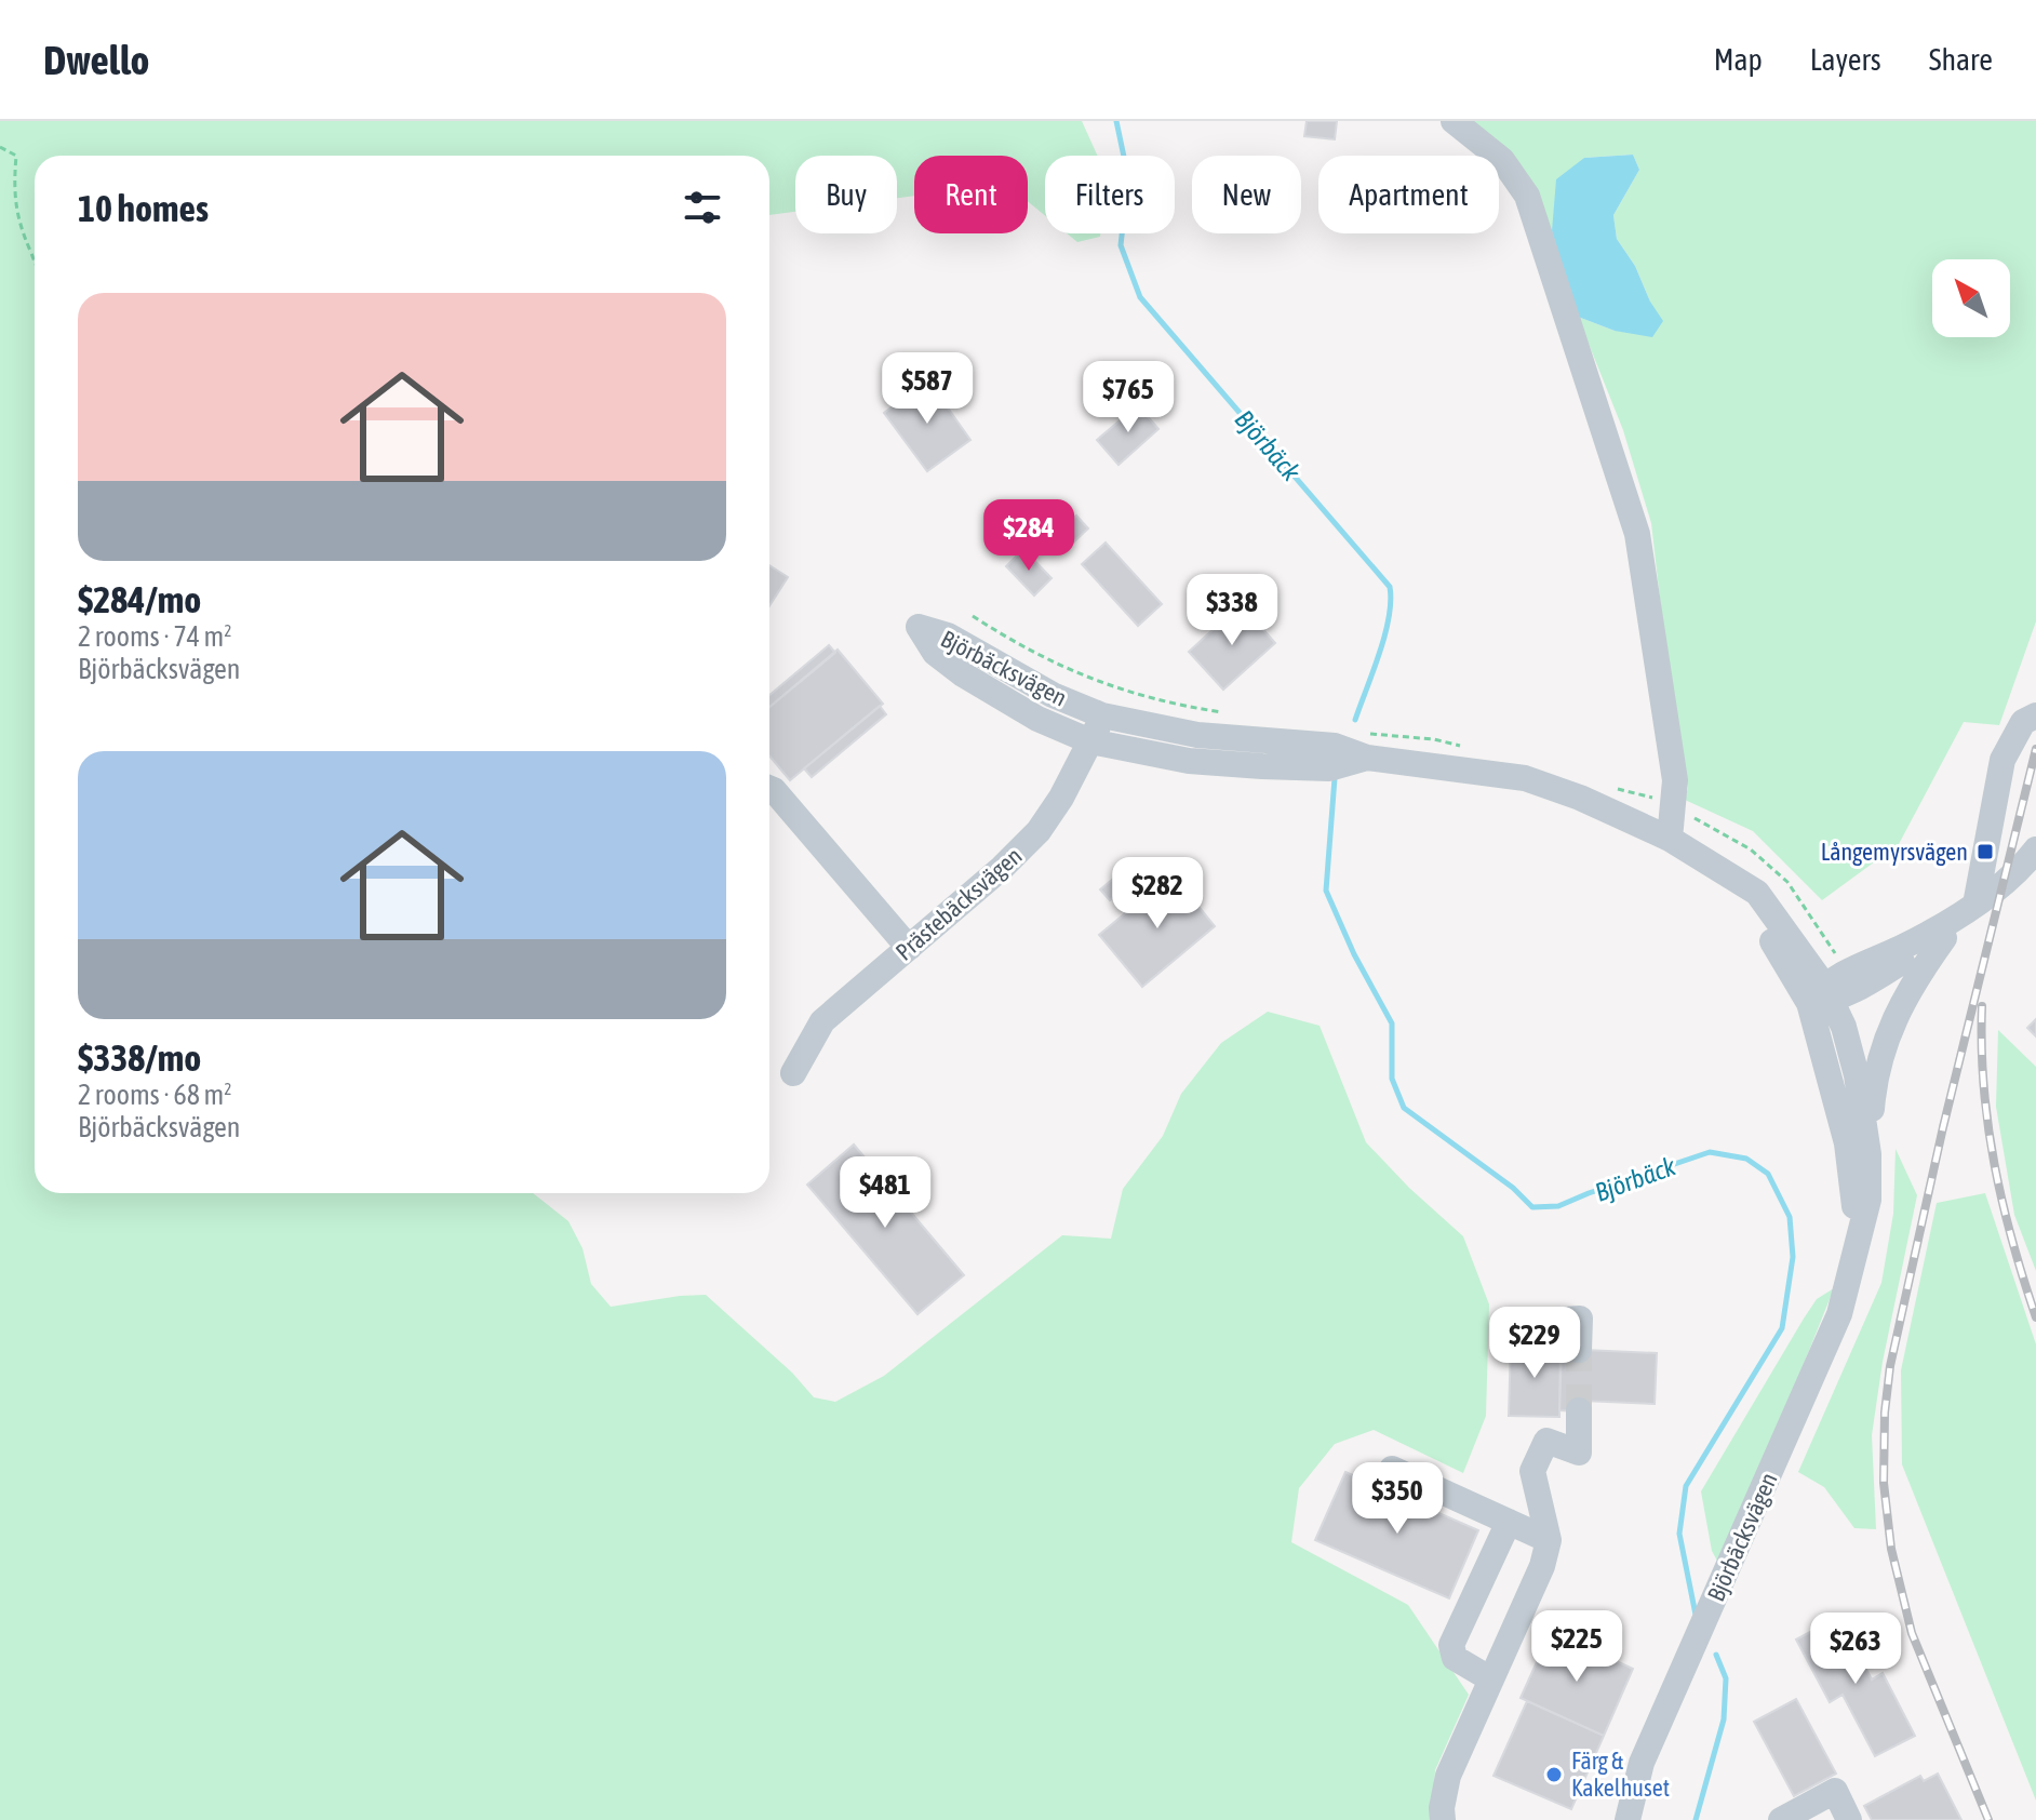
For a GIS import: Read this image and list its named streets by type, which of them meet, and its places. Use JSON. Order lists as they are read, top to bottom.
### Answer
{
  "streets": {
    "street": ["Björbäcksvägen", "Prästebäcksvägen"]
  },
  "crossings": [
    ["Björbäcksvägen", "Prästebäcksvägen"]
  ],
  "water": ["Björbäck"],
  "places": {
    "transit": ["Långemyrsvägen"],
    "other": ["Färg & Kakelhuset"]
  },
  "north": "top left",
  "page": {
    "header": "Dwello",
    "nav": ["Map", "Layers", "Share"],
    "chip": [
      "Buy",
      "Rent",
      "Filters",
      "New",
      "Apartment"
    ],
    "heading": "10 homes",
    "list": [
      {
        "name": "$284/mo",
        "note": "2 rooms · 74 m² · Björbäcksvägen"
      },
      {
        "name": "$338/mo",
        "note": "2 rooms · 68 m² · Björbäcksvägen"
      }
    ],
    "price": [
      "$587",
      "$765",
      "$284",
      "$338",
      "$282",
      "$481",
      "$229",
      "$350",
      "$225",
      "$263"
    ]
  }
}
